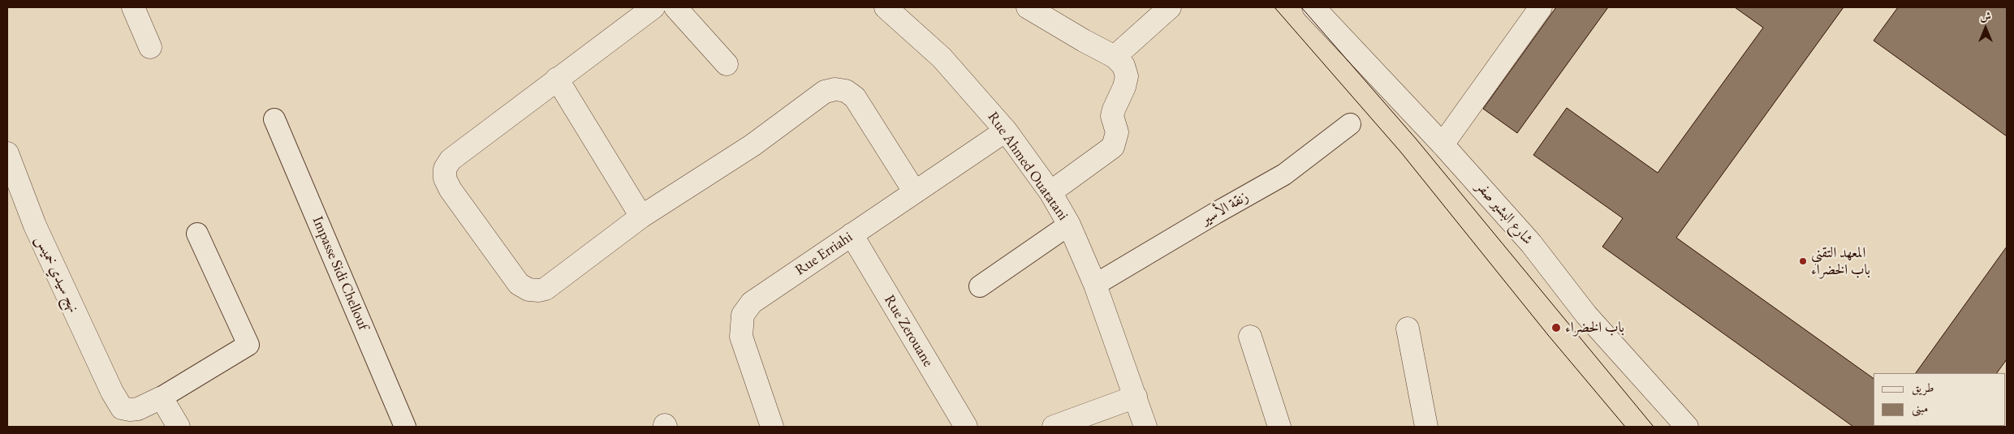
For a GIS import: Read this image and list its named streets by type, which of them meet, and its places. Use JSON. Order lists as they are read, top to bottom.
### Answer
{
  "streets": {
    "street": [
      "Rue Ahmed Ouatatani",
      "زنقة الأسير",
      "شارع البشير صفر",
      "Rue Erriahi",
      "Impasse Sidi Chellouf",
      "نهج سيدي خميس",
      "Rue Zerouane"
    ]
  },
  "crossings": [
    ["Rue Ahmed Ouatatani", "زنقة الأسير"],
    ["Rue Ahmed Ouatatani", "Rue Erriahi"],
    ["Rue Erriahi", "Rue Zerouane"]
  ],
  "places": ["المعهد التقني باب الخضراء", "باب الخضراء"],
  "legend": ["طريق", "مبنى"],
  "north": "top"
}
